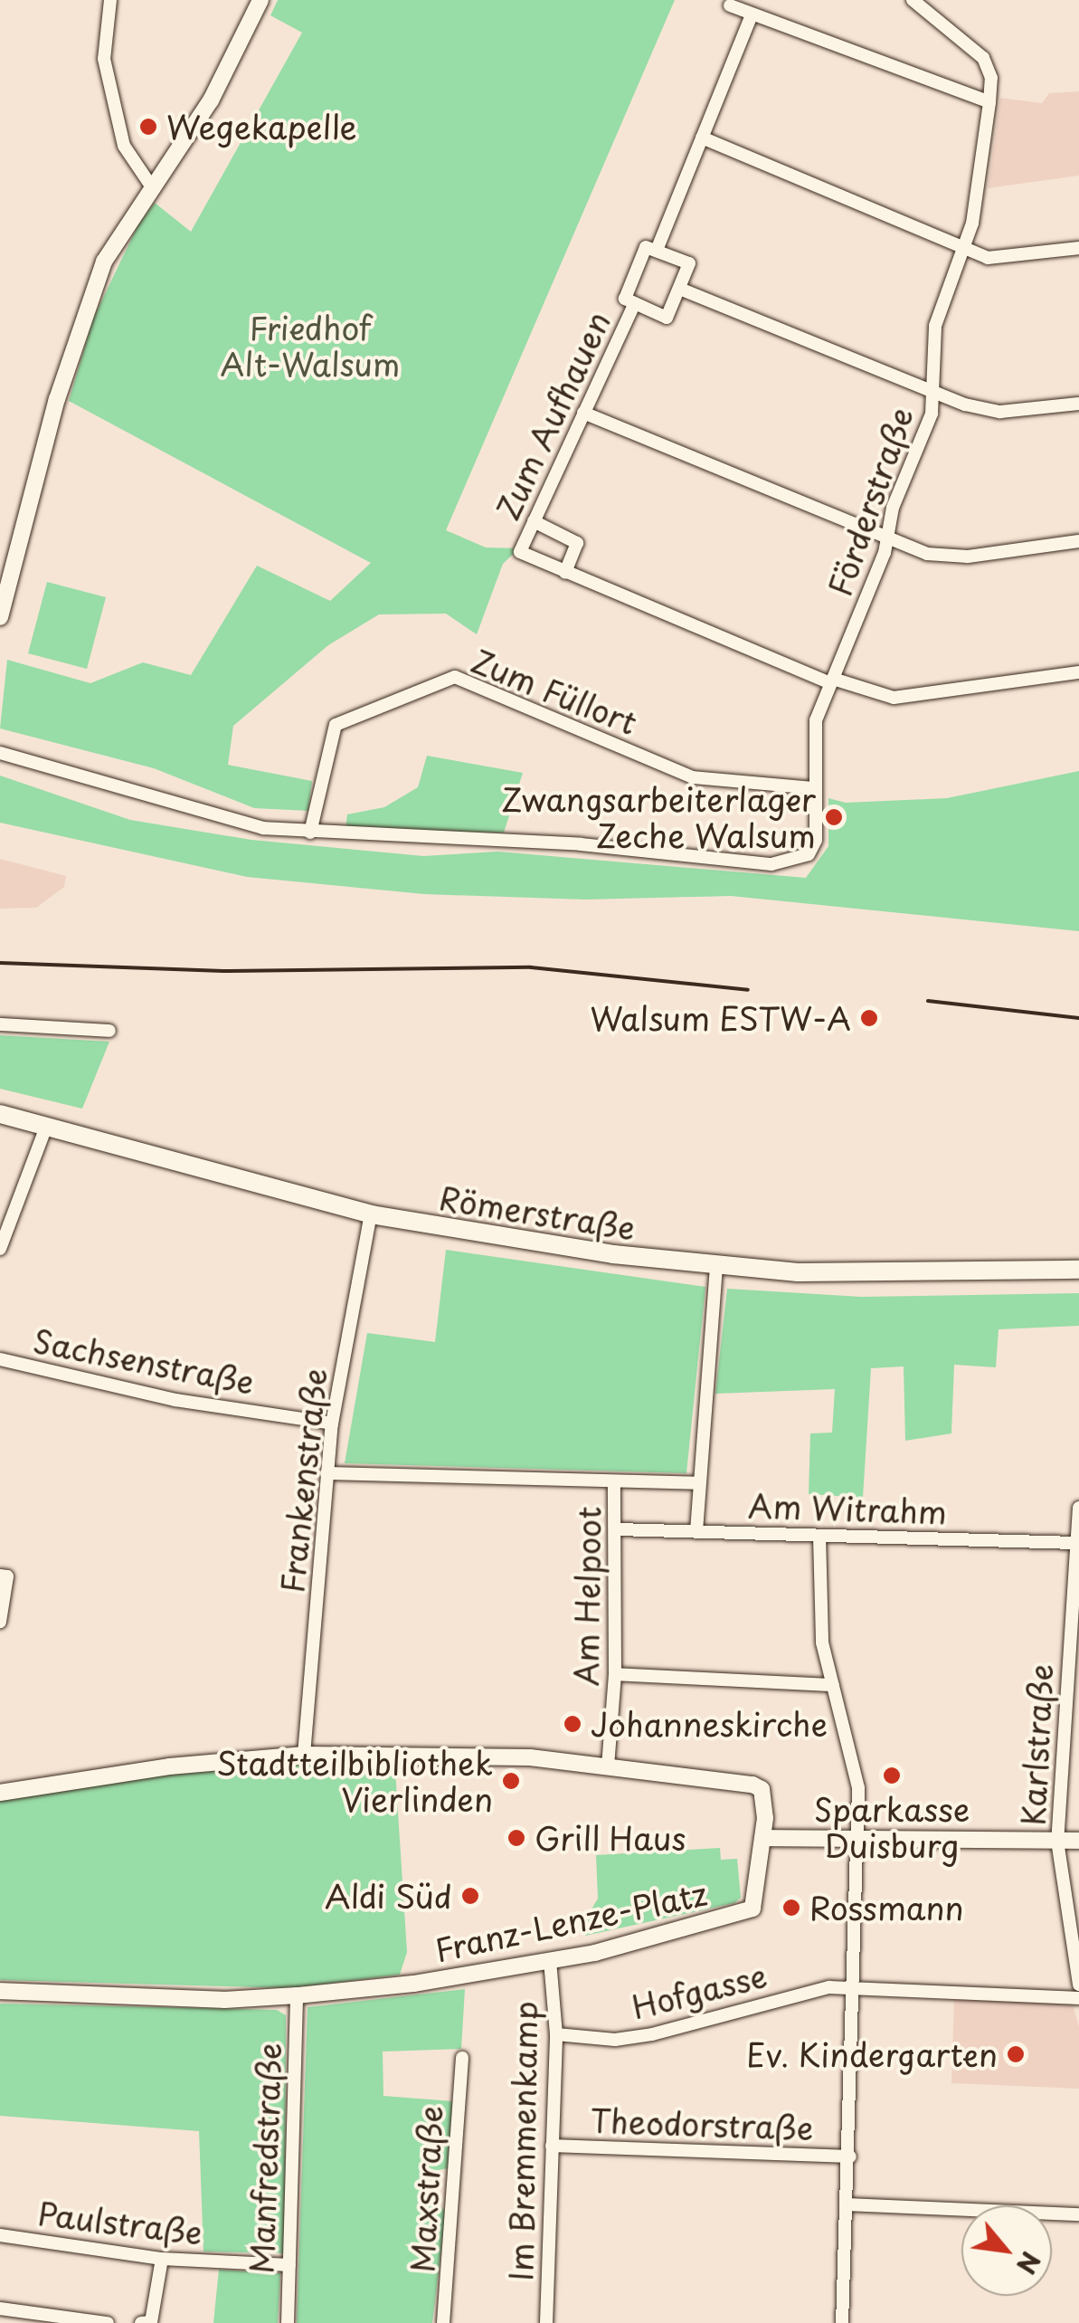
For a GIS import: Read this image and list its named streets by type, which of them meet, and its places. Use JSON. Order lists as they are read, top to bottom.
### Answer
{
  "streets": {
    "main road": ["Römerstraße"],
    "street": [
      "Zum Aufhauen",
      "Förderstraße",
      "Zum Füllort",
      "Sachsenstraße",
      "Frankenstraße",
      "Am Witrahm",
      "Am Helpoot",
      "Karlstraße",
      "Franz-Lenze-Platz",
      "Hofgasse",
      "Theodorstraße",
      "Im Bremmenkamp",
      "Manfredstraße",
      "Maxstraße",
      "Paulstraße"
    ]
  },
  "crossings": [
    ["Förderstraße", "Zum Füllort"],
    ["Römerstraße", "Frankenstraße"],
    ["Sachsenstraße", "Frankenstraße"],
    ["Frankenstraße", "Franz-Lenze-Platz"],
    ["Am Witrahm", "Am Helpoot"],
    ["Am Witrahm", "Karlstraße"],
    ["Am Helpoot", "Franz-Lenze-Platz"],
    ["Franz-Lenze-Platz", "Im Bremmenkamp"],
    ["Franz-Lenze-Platz", "Manfredstraße"],
    ["Hofgasse", "Im Bremmenkamp"],
    ["Theodorstraße", "Im Bremmenkamp"],
    ["Manfredstraße", "Paulstraße"]
  ],
  "parks": ["Friedhof Alt-Walsum"],
  "places": [
    "Wegekapelle",
    "Zwangsarbeiterlager Zeche Walsum",
    "Walsum ESTW-A",
    "Johanneskirche",
    "Sparkasse Duisburg",
    "Stadtteilbibliothek Vierlinden",
    "Grill Haus",
    "Aldi Süd",
    "Rossmann",
    "Ev. Kindergarten"
  ],
  "north": "bottom right"
}
